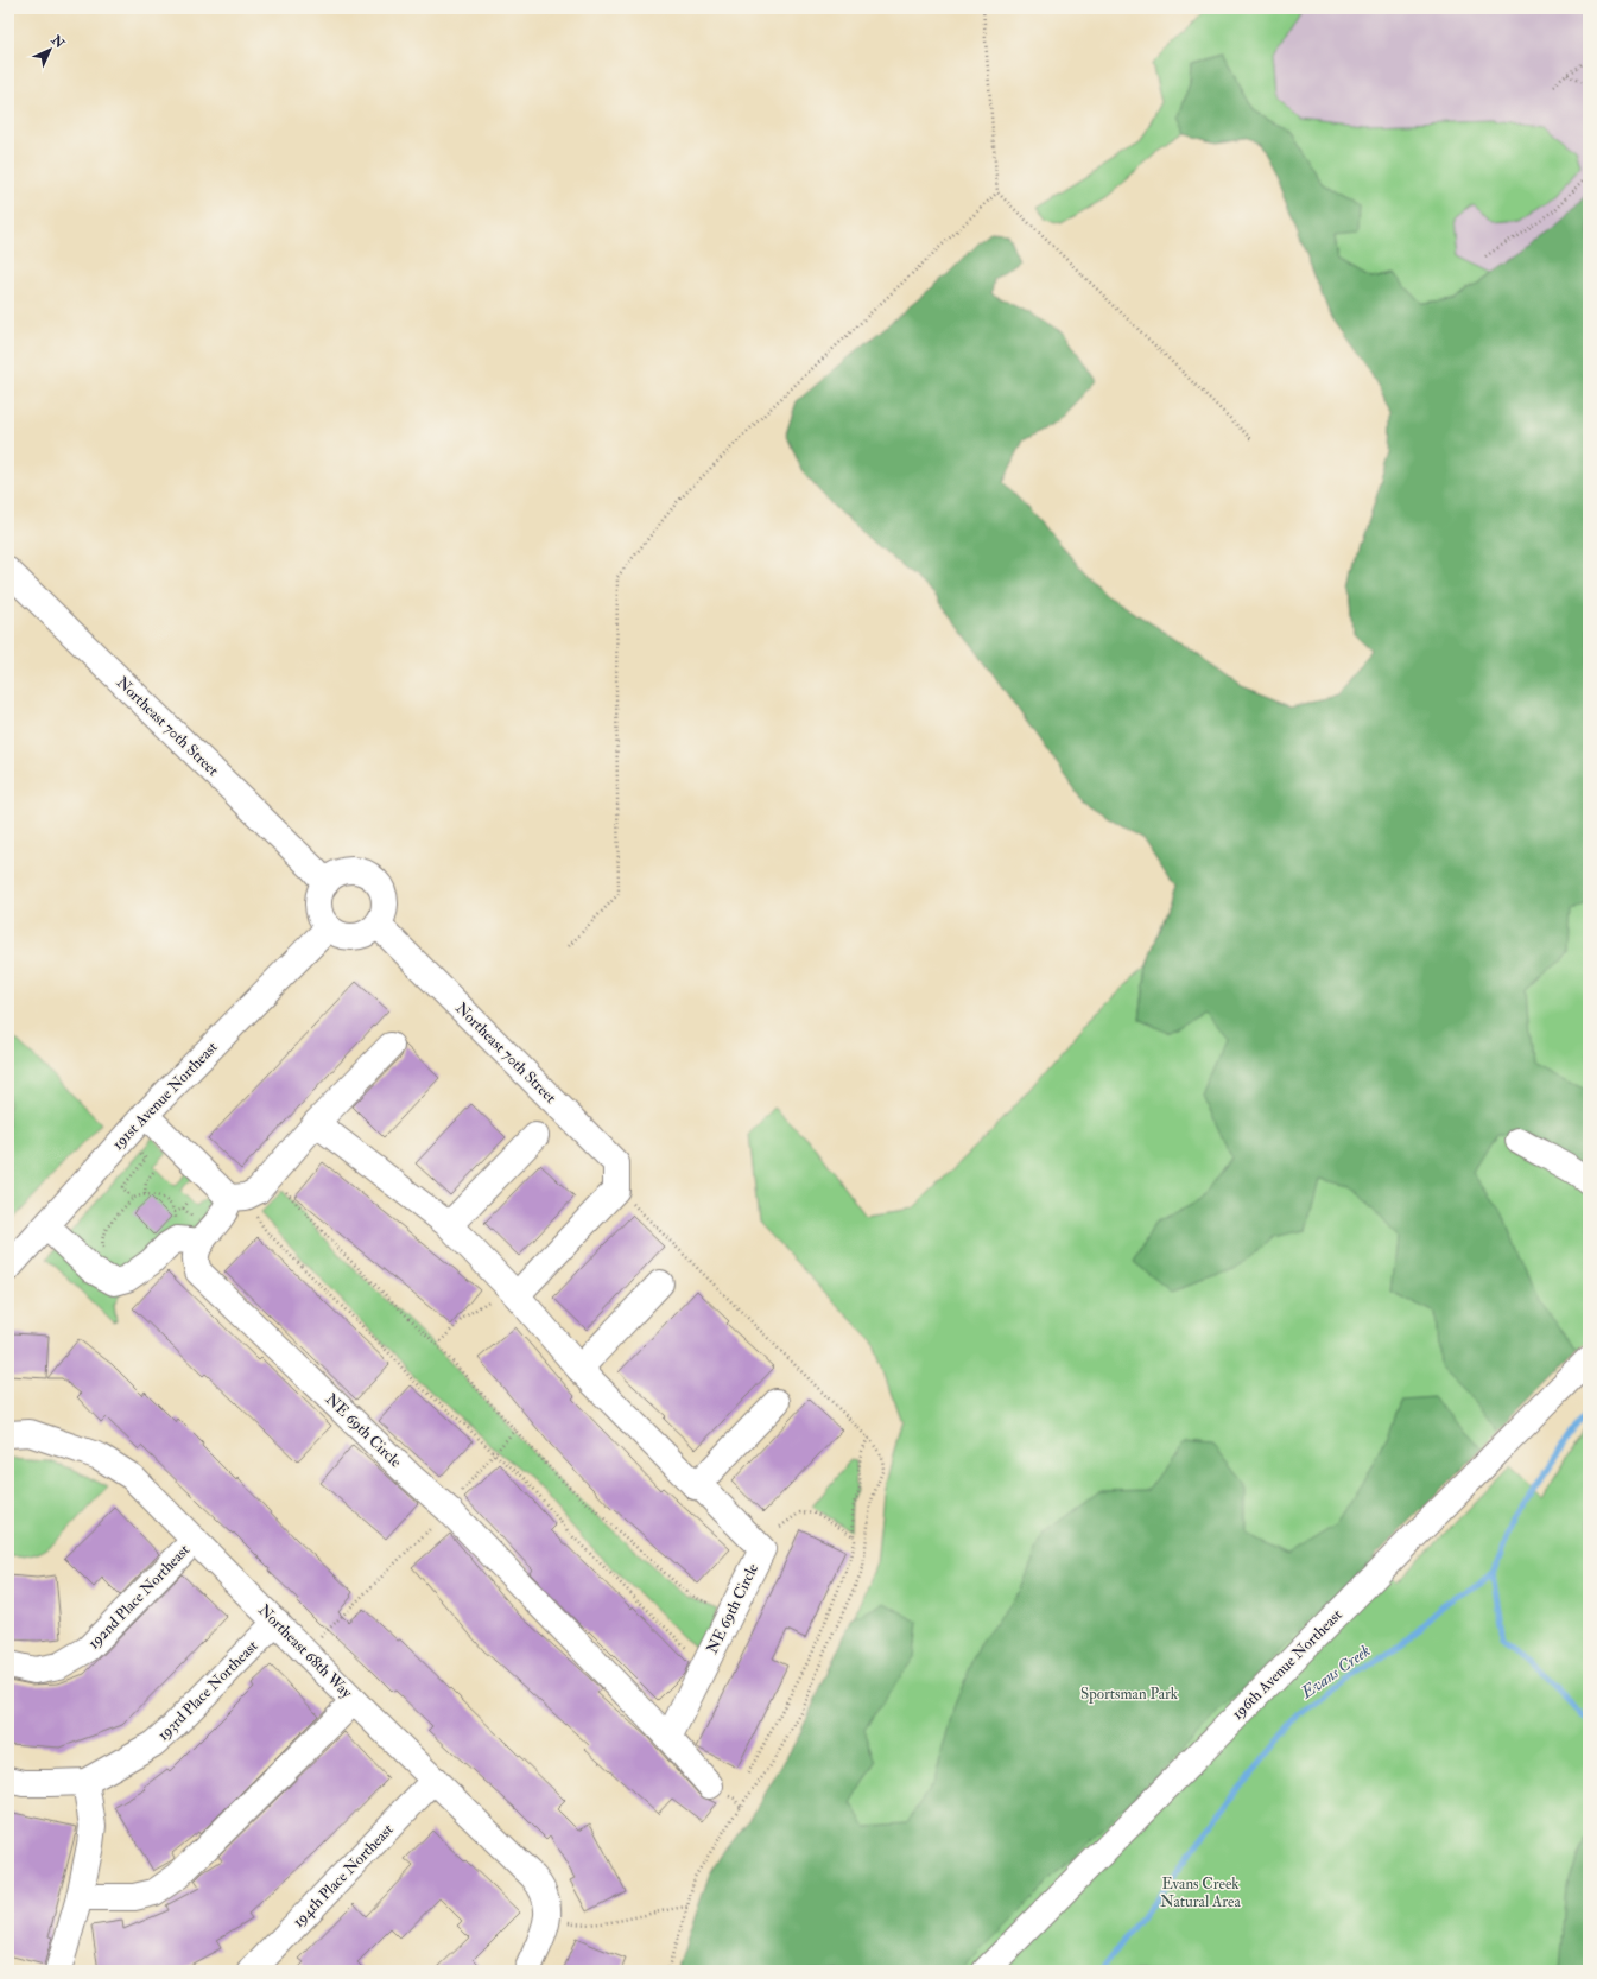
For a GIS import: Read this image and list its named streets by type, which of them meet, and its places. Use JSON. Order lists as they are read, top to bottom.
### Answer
{
  "streets": {
    "street": [
      "Northeast 70th Street",
      "191st Avenue Northeast",
      "NE 69th Circle",
      "192nd Place Northeast",
      "Northeast 68th Way",
      "196th Avenue Northeast",
      "193rd Place Northeast",
      "194th Place Northeast"
    ]
  },
  "crossings": [
    ["Northeast 70th Street", "191st Avenue Northeast"],
    ["192nd Place Northeast", "Northeast 68th Way"],
    ["Northeast 68th Way", "193rd Place Northeast"],
    ["Northeast 68th Way", "194th Place Northeast"]
  ],
  "water": ["Evans Creek"],
  "parks": ["Sportsman Park", "Evans Creek Natural Area"],
  "north": "top right"
}
